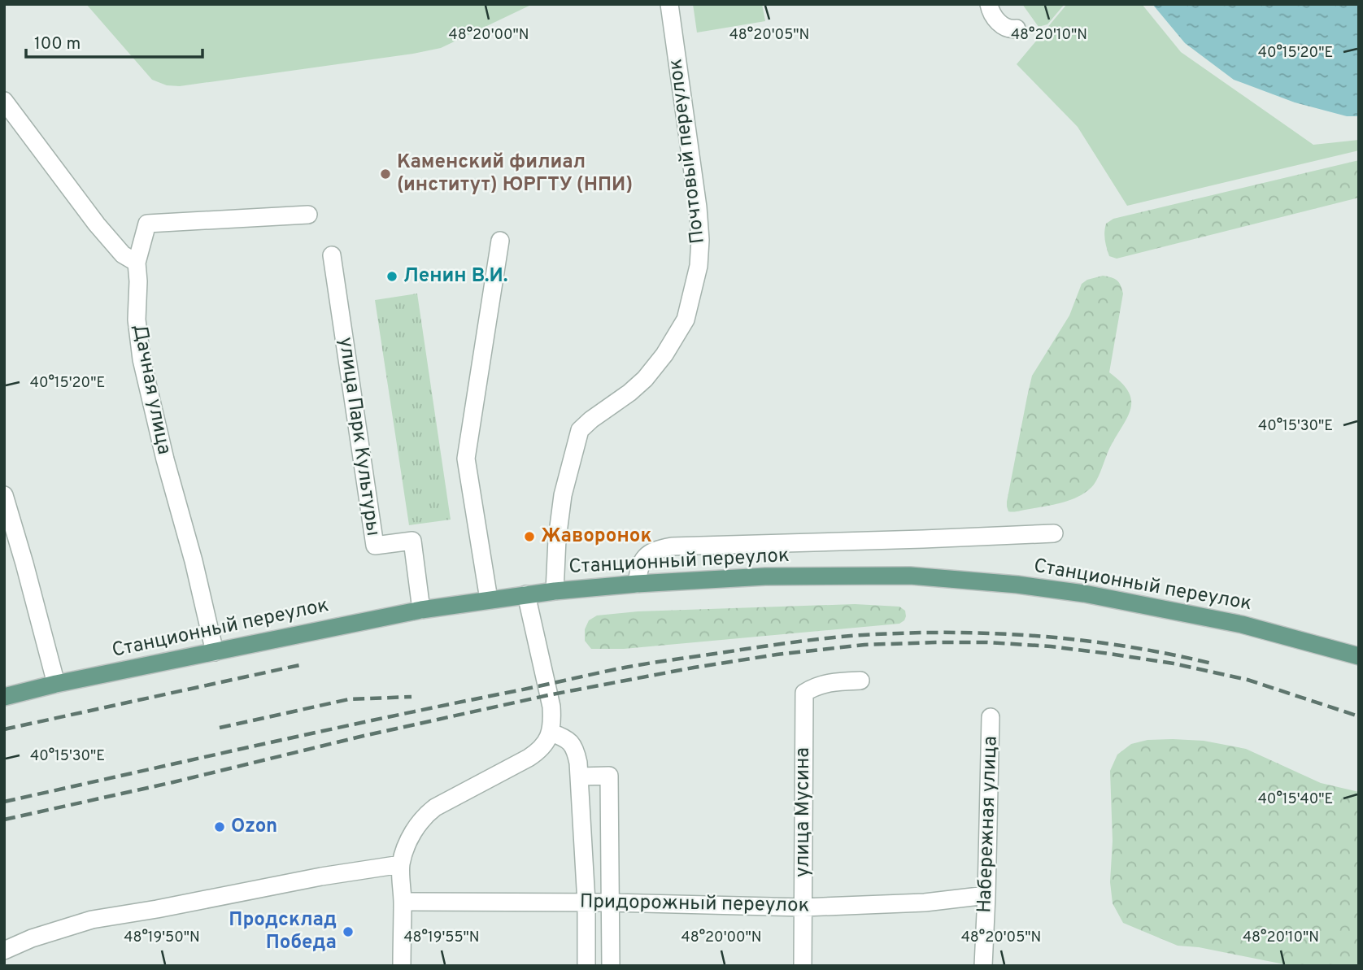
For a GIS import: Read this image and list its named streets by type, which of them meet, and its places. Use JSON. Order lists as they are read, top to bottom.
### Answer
{
  "streets": {
    "main road": ["Станционный переулок"],
    "street": [
      "Почтовый переулок",
      "Дачная улица",
      "улица Парк Культуры",
      "улица Мусина",
      "Набережная улица",
      "Придорожный переулок"
    ]
  },
  "crossings": [
    ["Почтовый переулок", "Станционный переулок"],
    ["Дачная улица", "Станционный переулок"],
    ["улица Парк Культуры", "Станционный переулок"],
    ["улица Мусина", "Придорожный переулок"],
    ["Набережная улица", "Придорожный переулок"]
  ],
  "places": [
    "Каменский филиал (институт) ЮРГТУ (НПИ)",
    "Ленин В.И.",
    "Жаворонок",
    "Ozon",
    "Продсклад Победа"
  ],
  "scale_bar": "100 m",
  "coordinates": [
    "48°20'00\"N",
    "48°20'05\"N",
    "48°20'10\"N",
    "40°15'20\"E",
    "40°15'30\"E",
    "40°15'40\"E",
    "48°19'50\"N",
    "48°19'55\"N"
  ]
}
